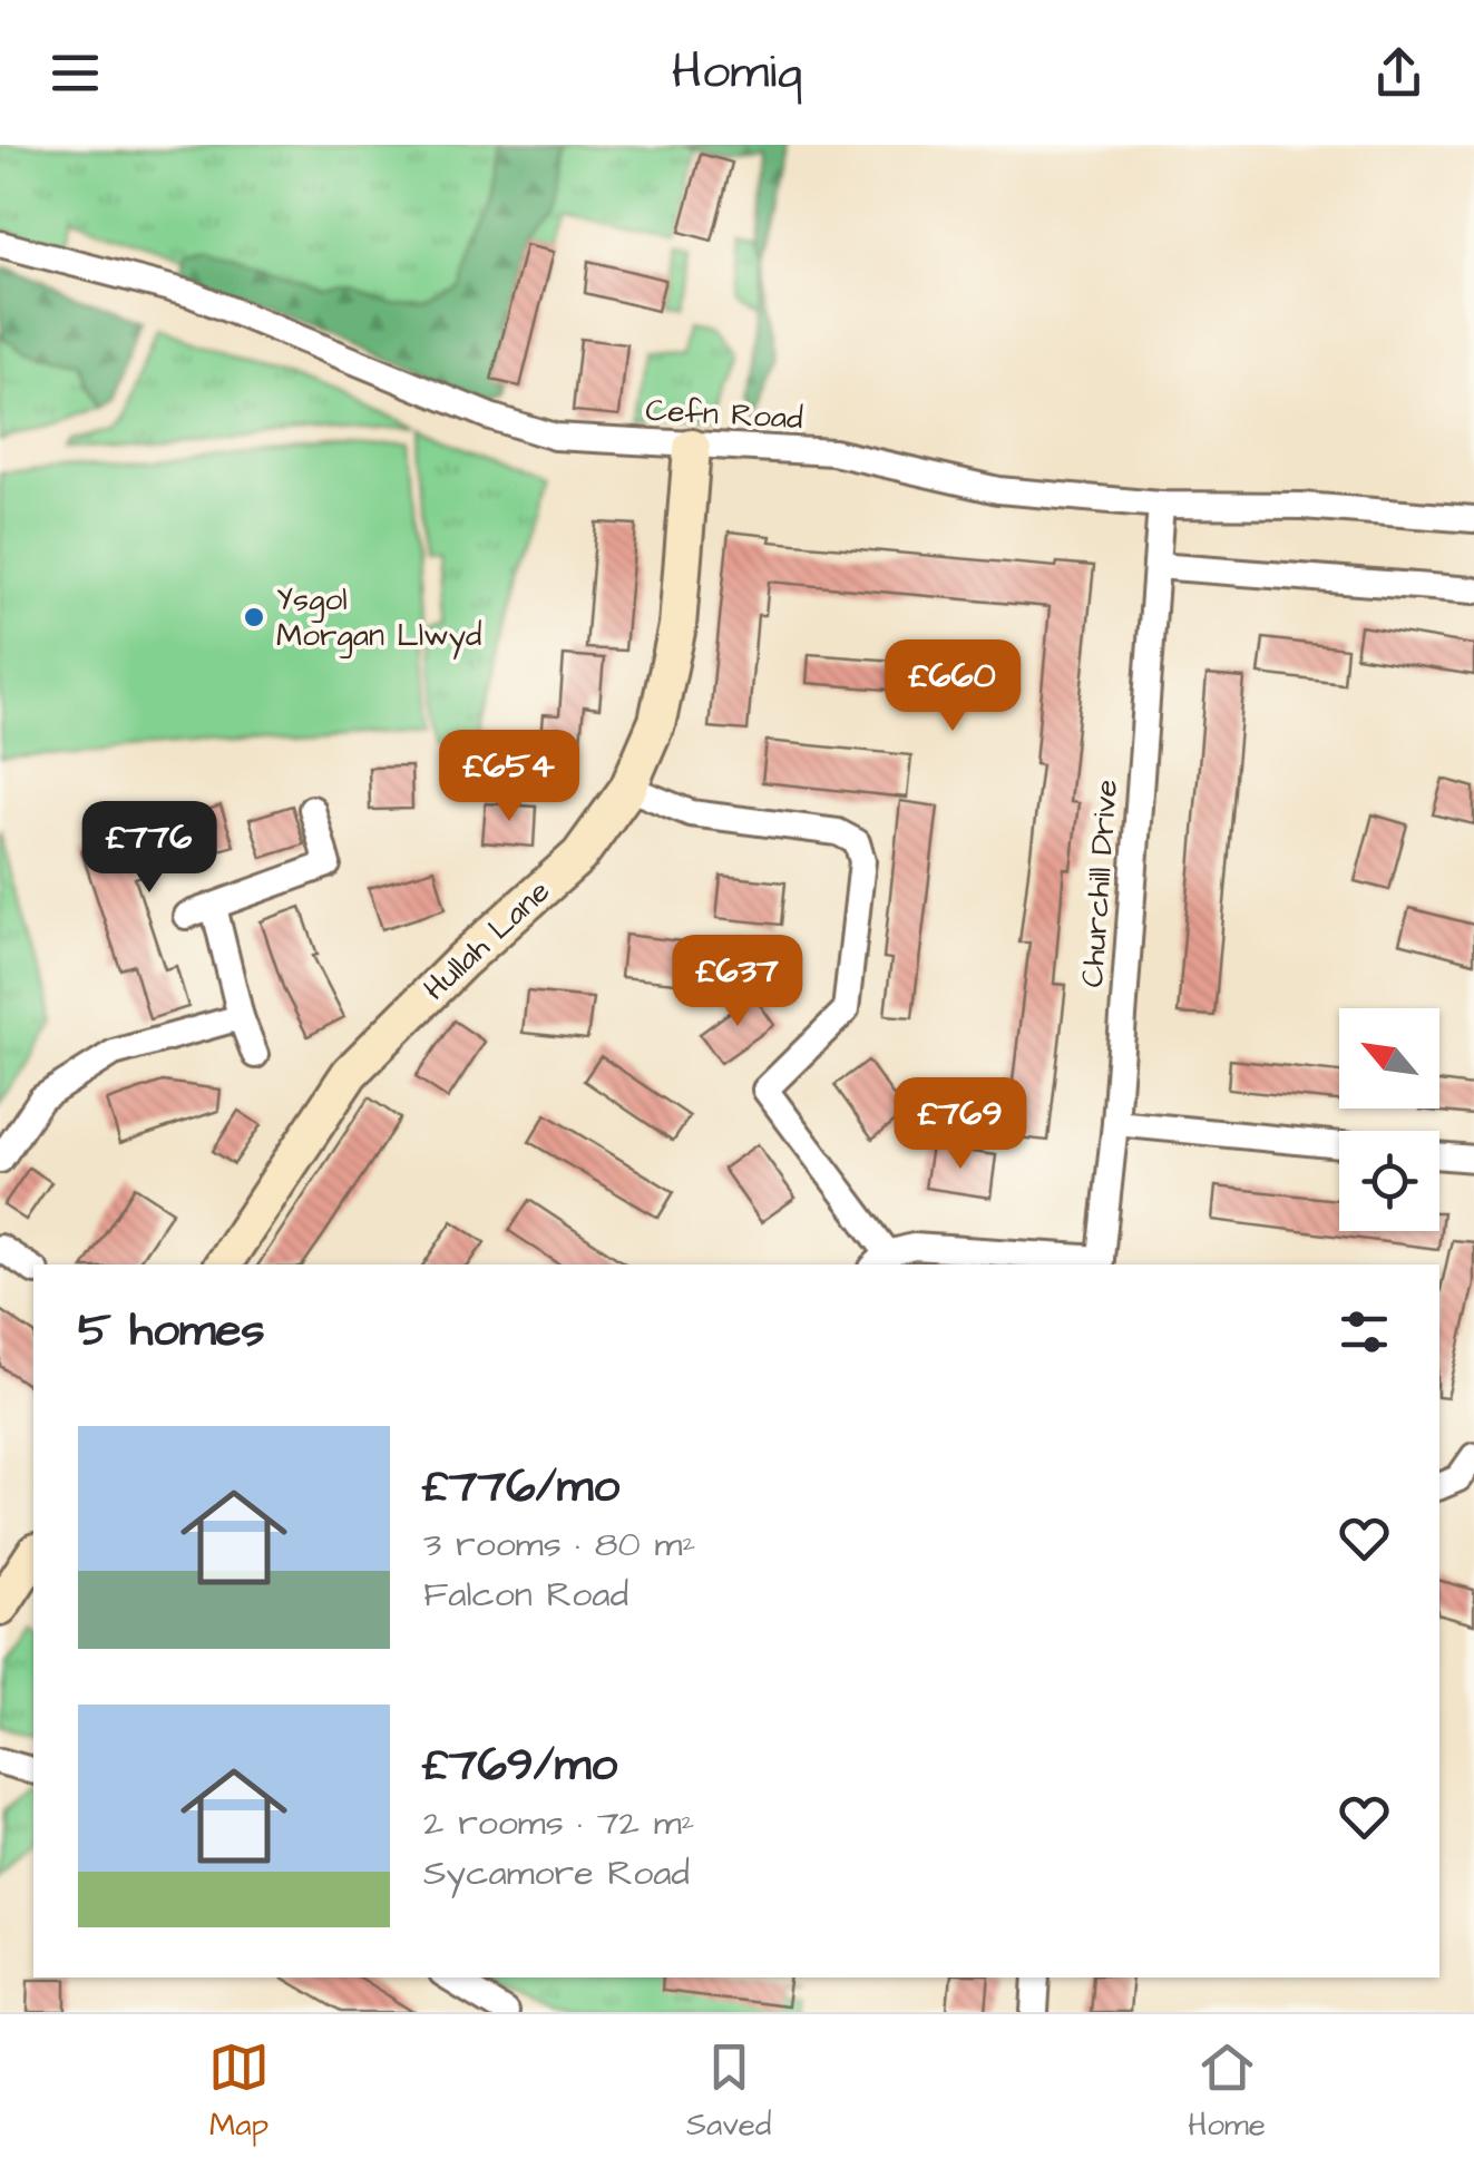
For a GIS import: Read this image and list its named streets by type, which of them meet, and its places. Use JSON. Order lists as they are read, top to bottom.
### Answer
{
  "streets": {
    "street": ["Cefn Road", "Churchill Drive", "Hullah Lane"]
  },
  "crossings": [
    ["Cefn Road", "Churchill Drive"],
    ["Cefn Road", "Hullah Lane"]
  ],
  "places": ["Ysgol Morgan Llwyd"],
  "north": "top left",
  "page": {
    "header": "Homiq",
    "price": [
      "£660",
      "£654",
      "£776",
      "£637",
      "£769"
    ],
    "heading": "5 homes",
    "list": [
      {
        "name": "£776/mo",
        "note": "3 rooms · 80 m² · Falcon Road"
      },
      {
        "name": "£769/mo",
        "note": "2 rooms · 72 m² · Sycamore Road"
      }
    ],
    "tabs": ["Map", "Saved", "Home"]
  }
}
